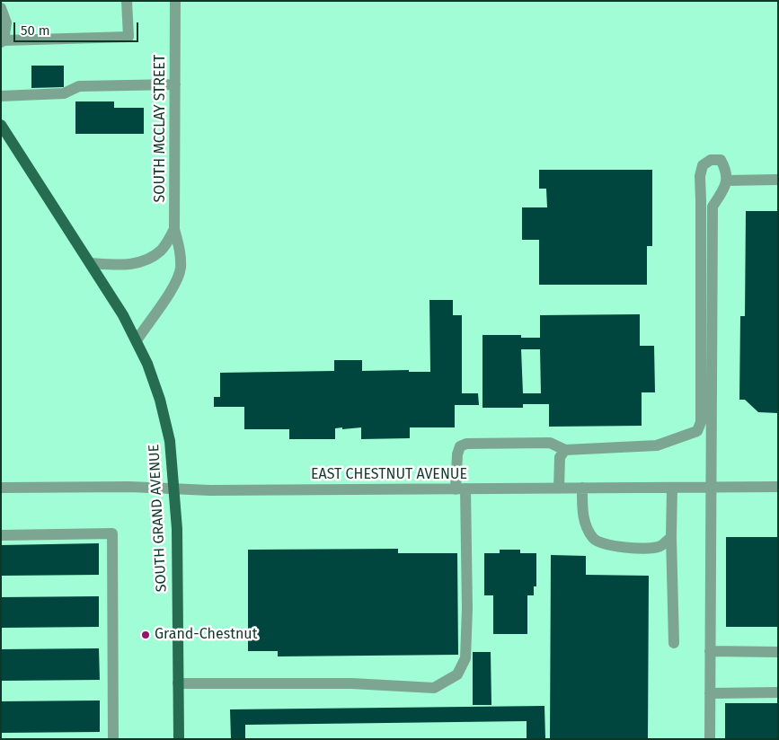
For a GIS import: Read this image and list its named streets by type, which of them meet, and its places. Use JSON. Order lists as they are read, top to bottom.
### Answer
{
  "streets": {
    "main road": ["SOUTH GRAND AVENUE"],
    "street": ["SOUTH MCCLAY STREET", "EAST CHESTNUT AVENUE"]
  },
  "crossings": [
    ["SOUTH MCCLAY STREET", "SOUTH GRAND AVENUE"],
    ["EAST CHESTNUT AVENUE", "SOUTH GRAND AVENUE"]
  ],
  "places": ["Grand-Chestnut"],
  "scale_bar": "50 m"
}
